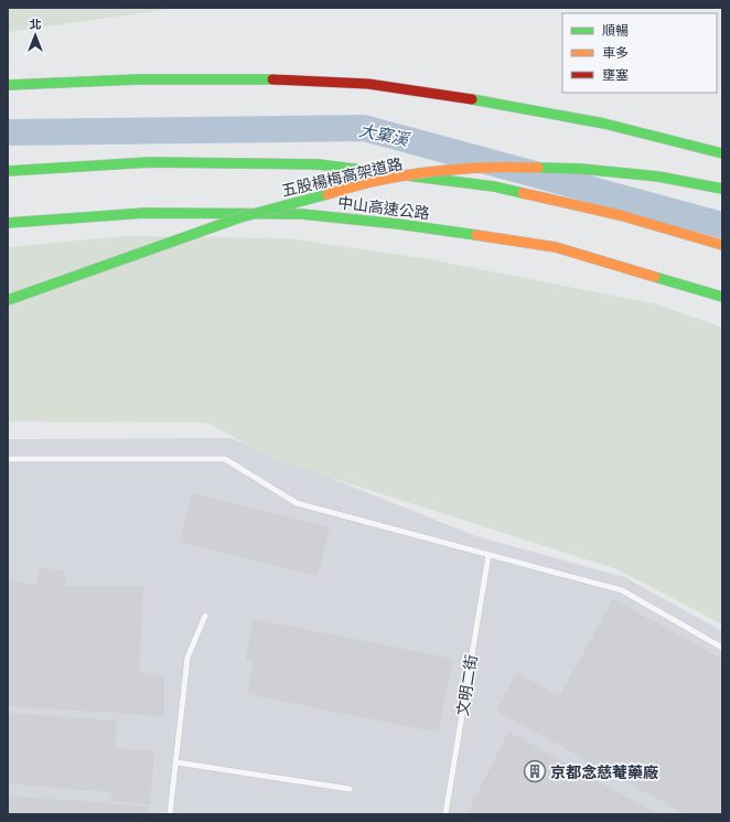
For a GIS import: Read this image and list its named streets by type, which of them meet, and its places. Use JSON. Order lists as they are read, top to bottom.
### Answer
{
  "streets": {
    "highway": ["五股楊梅高架道路", "中山高速公路"],
    "lane": ["文明二街"]
  },
  "water": ["大窠溪"],
  "places": {
    "building": ["京都念慈菴藥廠"]
  },
  "legend": ["順暢", "車多", "壅塞"],
  "north": "top"
}
